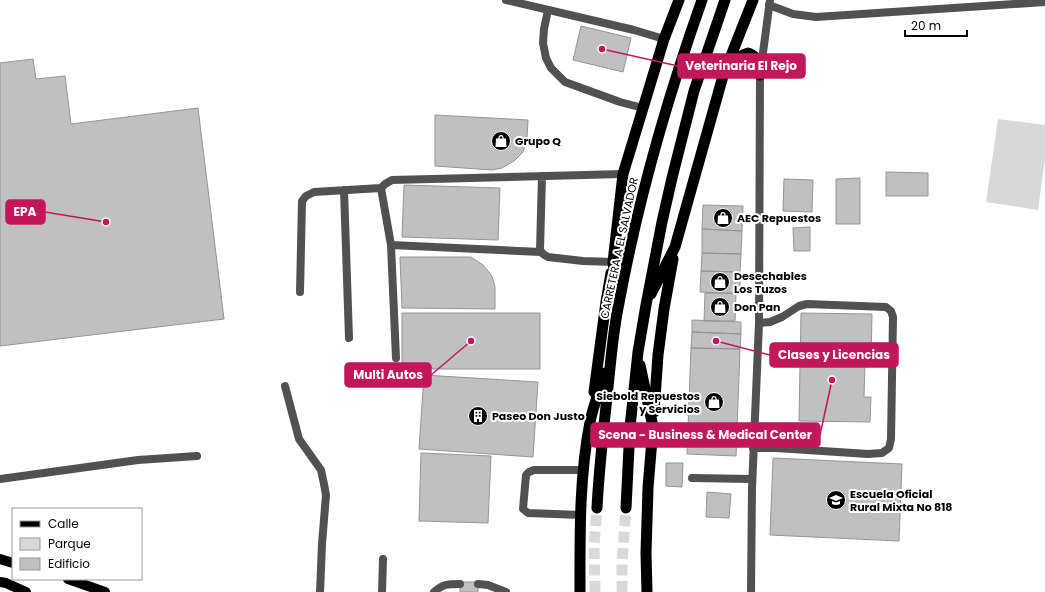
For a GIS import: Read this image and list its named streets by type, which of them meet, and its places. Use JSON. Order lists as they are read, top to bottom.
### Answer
{
  "streets": {
    "highway": ["CARRETERA A EL SALVADOR"]
  },
  "places": {
    "other": [
      "Veterinaria El Rejo",
      "EPA",
      "Multi Autos",
      "Clases y Licencias",
      "Scena - Business & Medical Center"
    ],
    "shop": [
      "Grupo Q",
      "AEC Repuestos",
      "Desechables Los Tuzos",
      "Don Pan",
      "Siebold Repuestos y Servicios"
    ],
    "building": ["Paseo Don Justo"],
    "school or university": ["Escuela Oficial Rural Mixta No 818"]
  },
  "legend": ["Calle", "Parque", "Edificio"],
  "scale_bar": "20 m"
}
